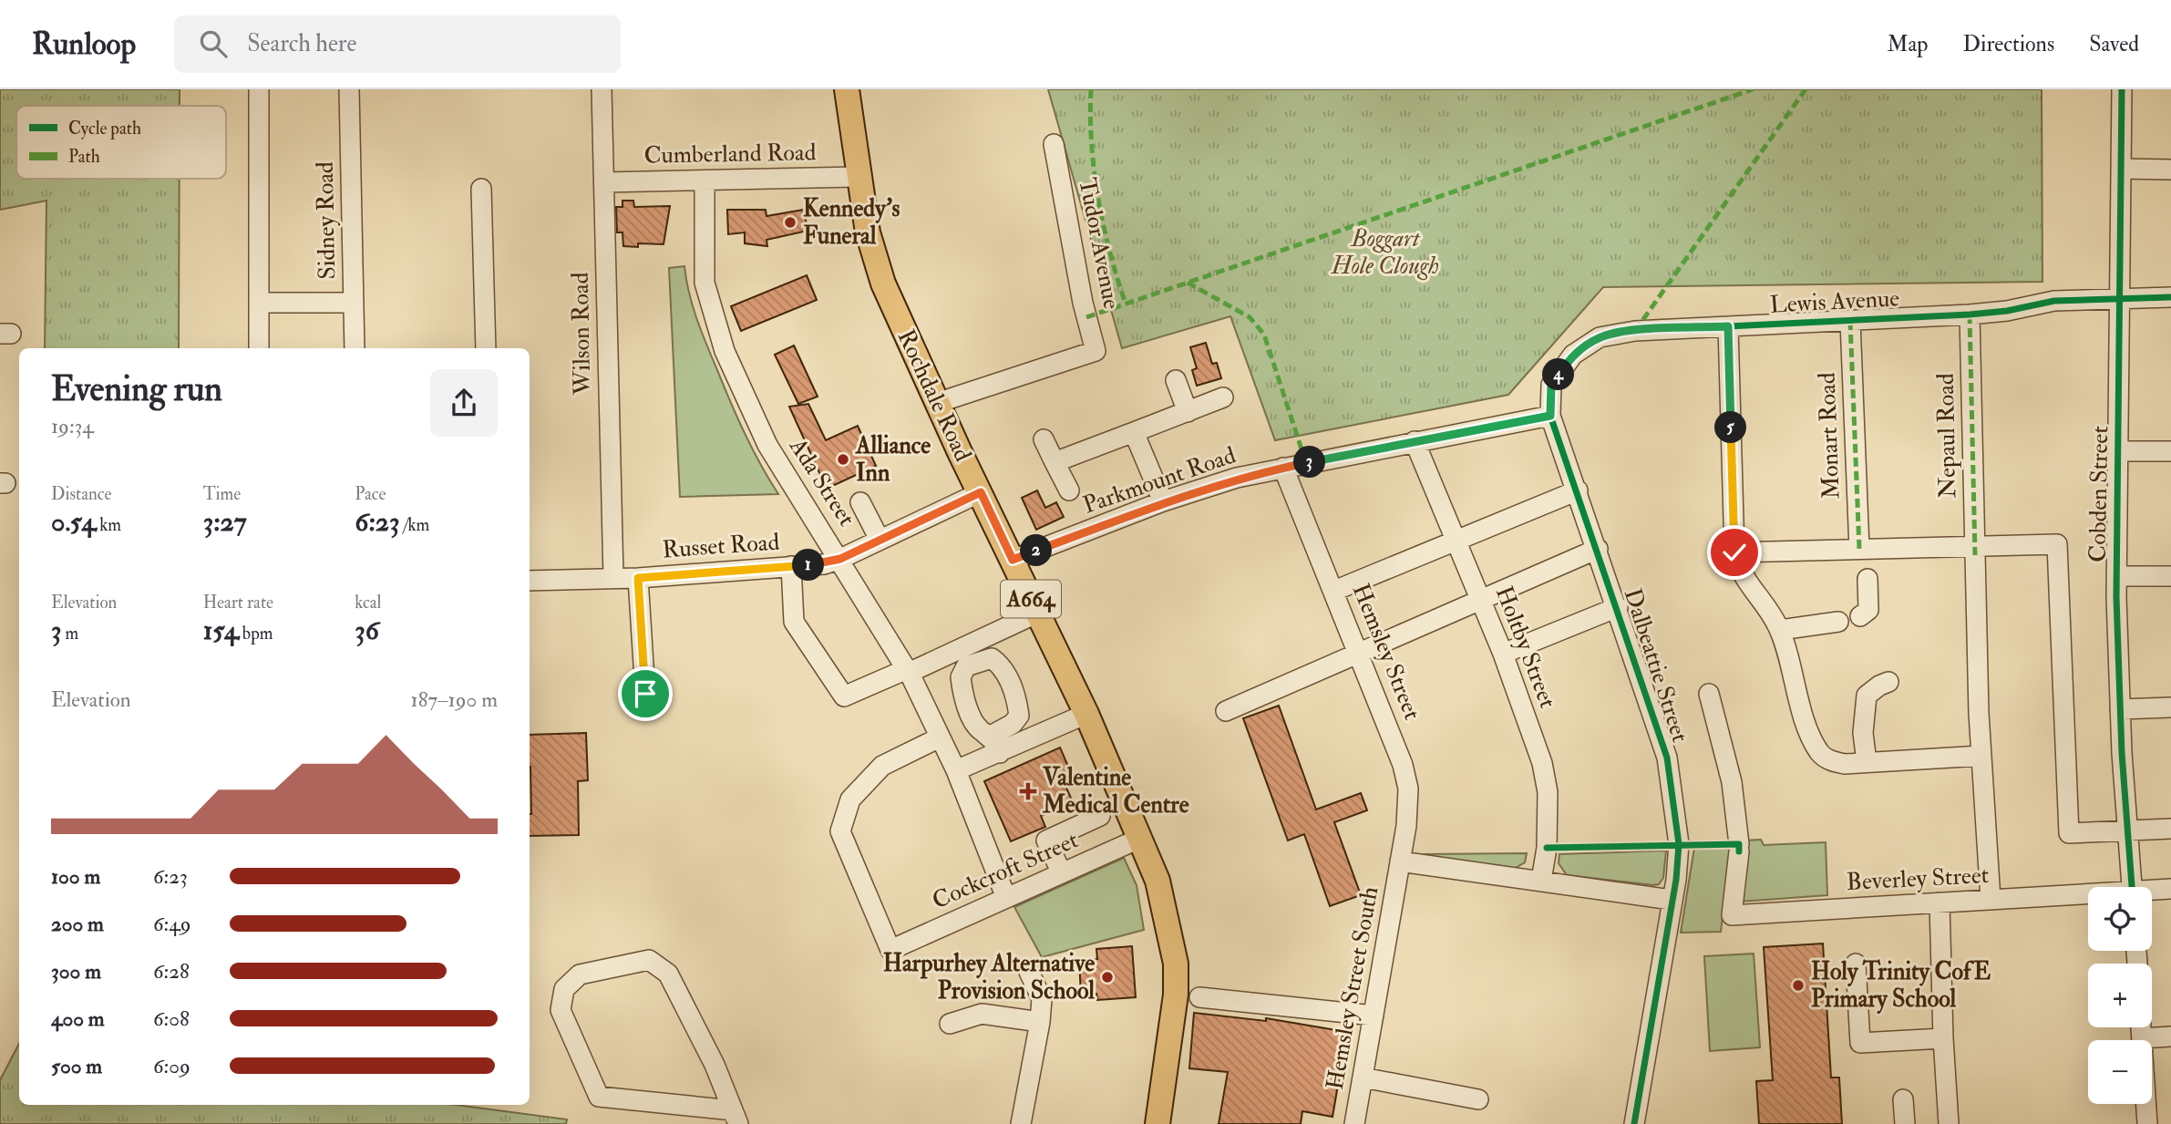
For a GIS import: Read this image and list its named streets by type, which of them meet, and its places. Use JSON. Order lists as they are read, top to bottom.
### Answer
{
  "streets": {
    "main road": ["Rochdale Road", "A664"],
    "street": [
      "Cumberland Road",
      "Sidney Road",
      "Tudor Avenue",
      "Lewis Avenue",
      "Wilson Road",
      "Monart Road",
      "Nepaul Road",
      "Parkmount Road",
      "Ada Street",
      "Cobden Street",
      "Russet Road",
      "Holtby Street",
      "Hemsley Street",
      "Dalbeattie Street",
      "Cockcroft Street",
      "Beverley Street",
      "Hemsley Street South"
    ]
  },
  "crossings": [
    ["Cumberland Road", "Wilson Road"],
    ["Cumberland Road", "Rochdale Road"],
    ["Cumberland Road", "Ada Street"],
    ["Tudor Avenue", "Rochdale Road"],
    ["Lewis Avenue", "Monart Road"],
    ["Lewis Avenue", "Nepaul Road"],
    ["Lewis Avenue", "Parkmount Road"],
    ["Lewis Avenue", "Cobden Street"],
    ["Lewis Avenue", "Dalbeattie Street"],
    ["Wilson Road", "Russet Road"],
    ["Rochdale Road", "Parkmount Road"],
    ["Rochdale Road", "Russet Road"],
    ["Rochdale Road", "Cockcroft Street"],
    ["Nepaul Road", "Beverley Street"],
    ["Parkmount Road", "Holtby Street"],
    ["Parkmount Road", "Hemsley Street"],
    ["Parkmount Road", "Dalbeattie Street"],
    ["Ada Street", "Russet Road"],
    ["Ada Street", "Cockcroft Street"],
    ["Hemsley Street", "Hemsley Street South"]
  ],
  "parks": ["Boggart Hole Clough"],
  "places": {
    "other": [
      "Kennedy's Funeral",
      "Alliance Inn",
      "Harpurhey Alternative Provision School",
      "Holy Trinity CofE Primary School"
    ],
    "health": ["Valentine Medical Centre"]
  },
  "legend": ["Cycle path", "Path"],
  "page": {
    "header": "Runloop",
    "search": "Search here",
    "nav": ["Map", "Directions", "Saved"],
    "heading": ["Evening run", "19:34"],
    "pins": [
      "4",
      "5",
      "3",
      "2",
      "1"
    ],
    "stats": [
      ["Distance", "0.54 km"],
      ["Time", "3:27"],
      ["Pace", "6:23 /km"],
      ["Elevation", "3 m"],
      ["Heart rate", "154 bpm"],
      ["kcal", "36"]
    ],
    "chart": ["Elevation", "187–190 m"],
    "list": [
      {
        "name": "100 m",
        "note": "6:23"
      },
      {
        "name": "200 m",
        "note": "6:49"
      },
      {
        "name": "300 m",
        "note": "6:28"
      },
      {
        "name": "400 m",
        "note": "6:08"
      },
      {
        "name": "500 m",
        "note": "6:09"
      }
    ],
    "map_buttons": ["+", "−"]
  }
}
